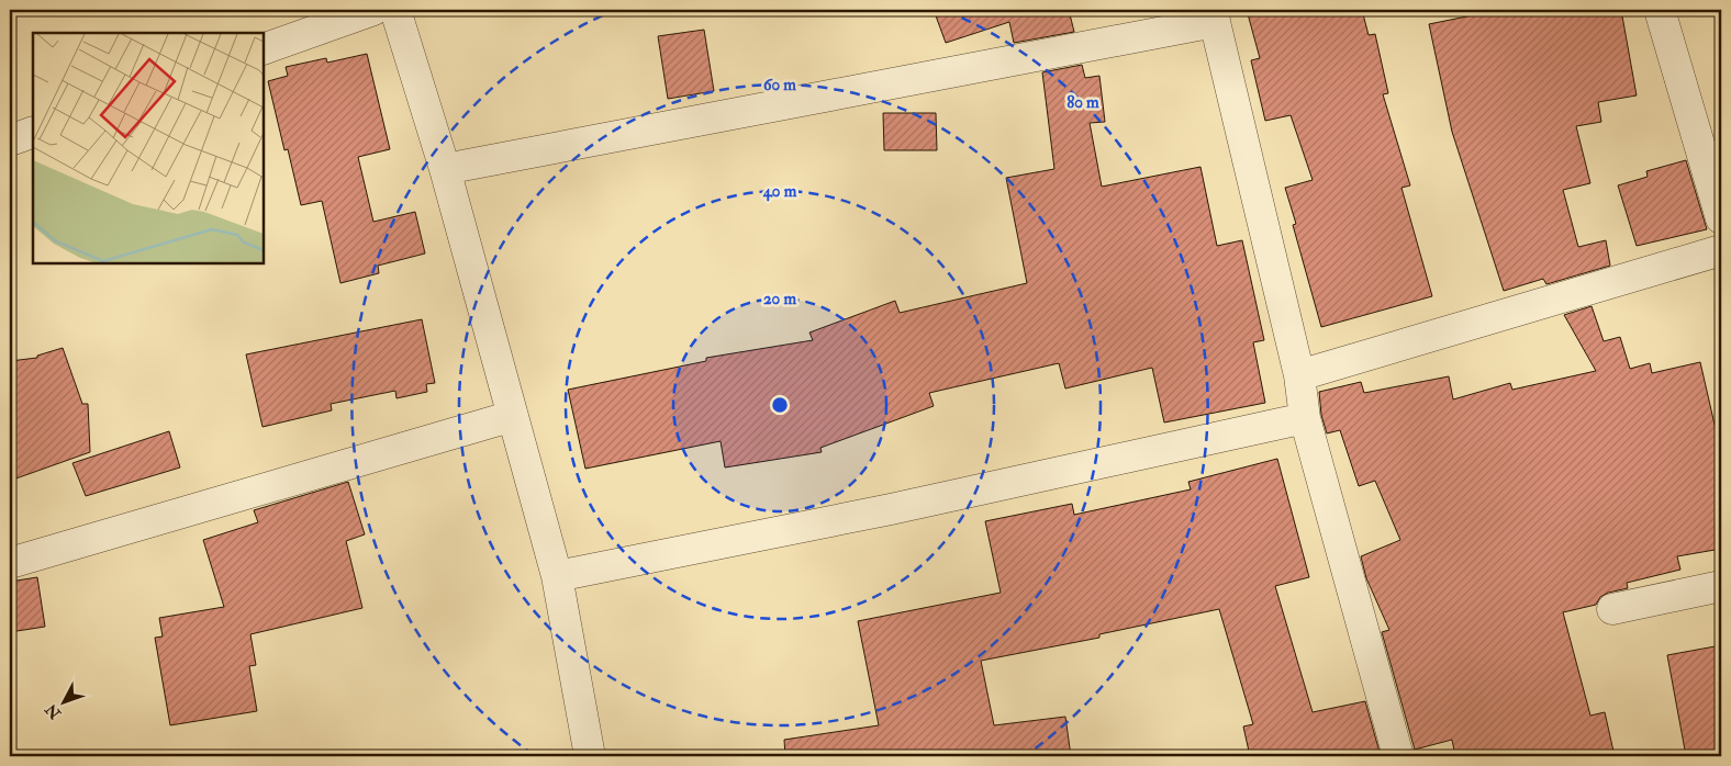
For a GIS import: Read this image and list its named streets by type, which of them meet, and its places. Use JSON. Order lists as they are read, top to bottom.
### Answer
{
  "north": "bottom left",
  "rings": [
    "60 m",
    "80 m",
    "40 m",
    "20 m"
  ]
}
